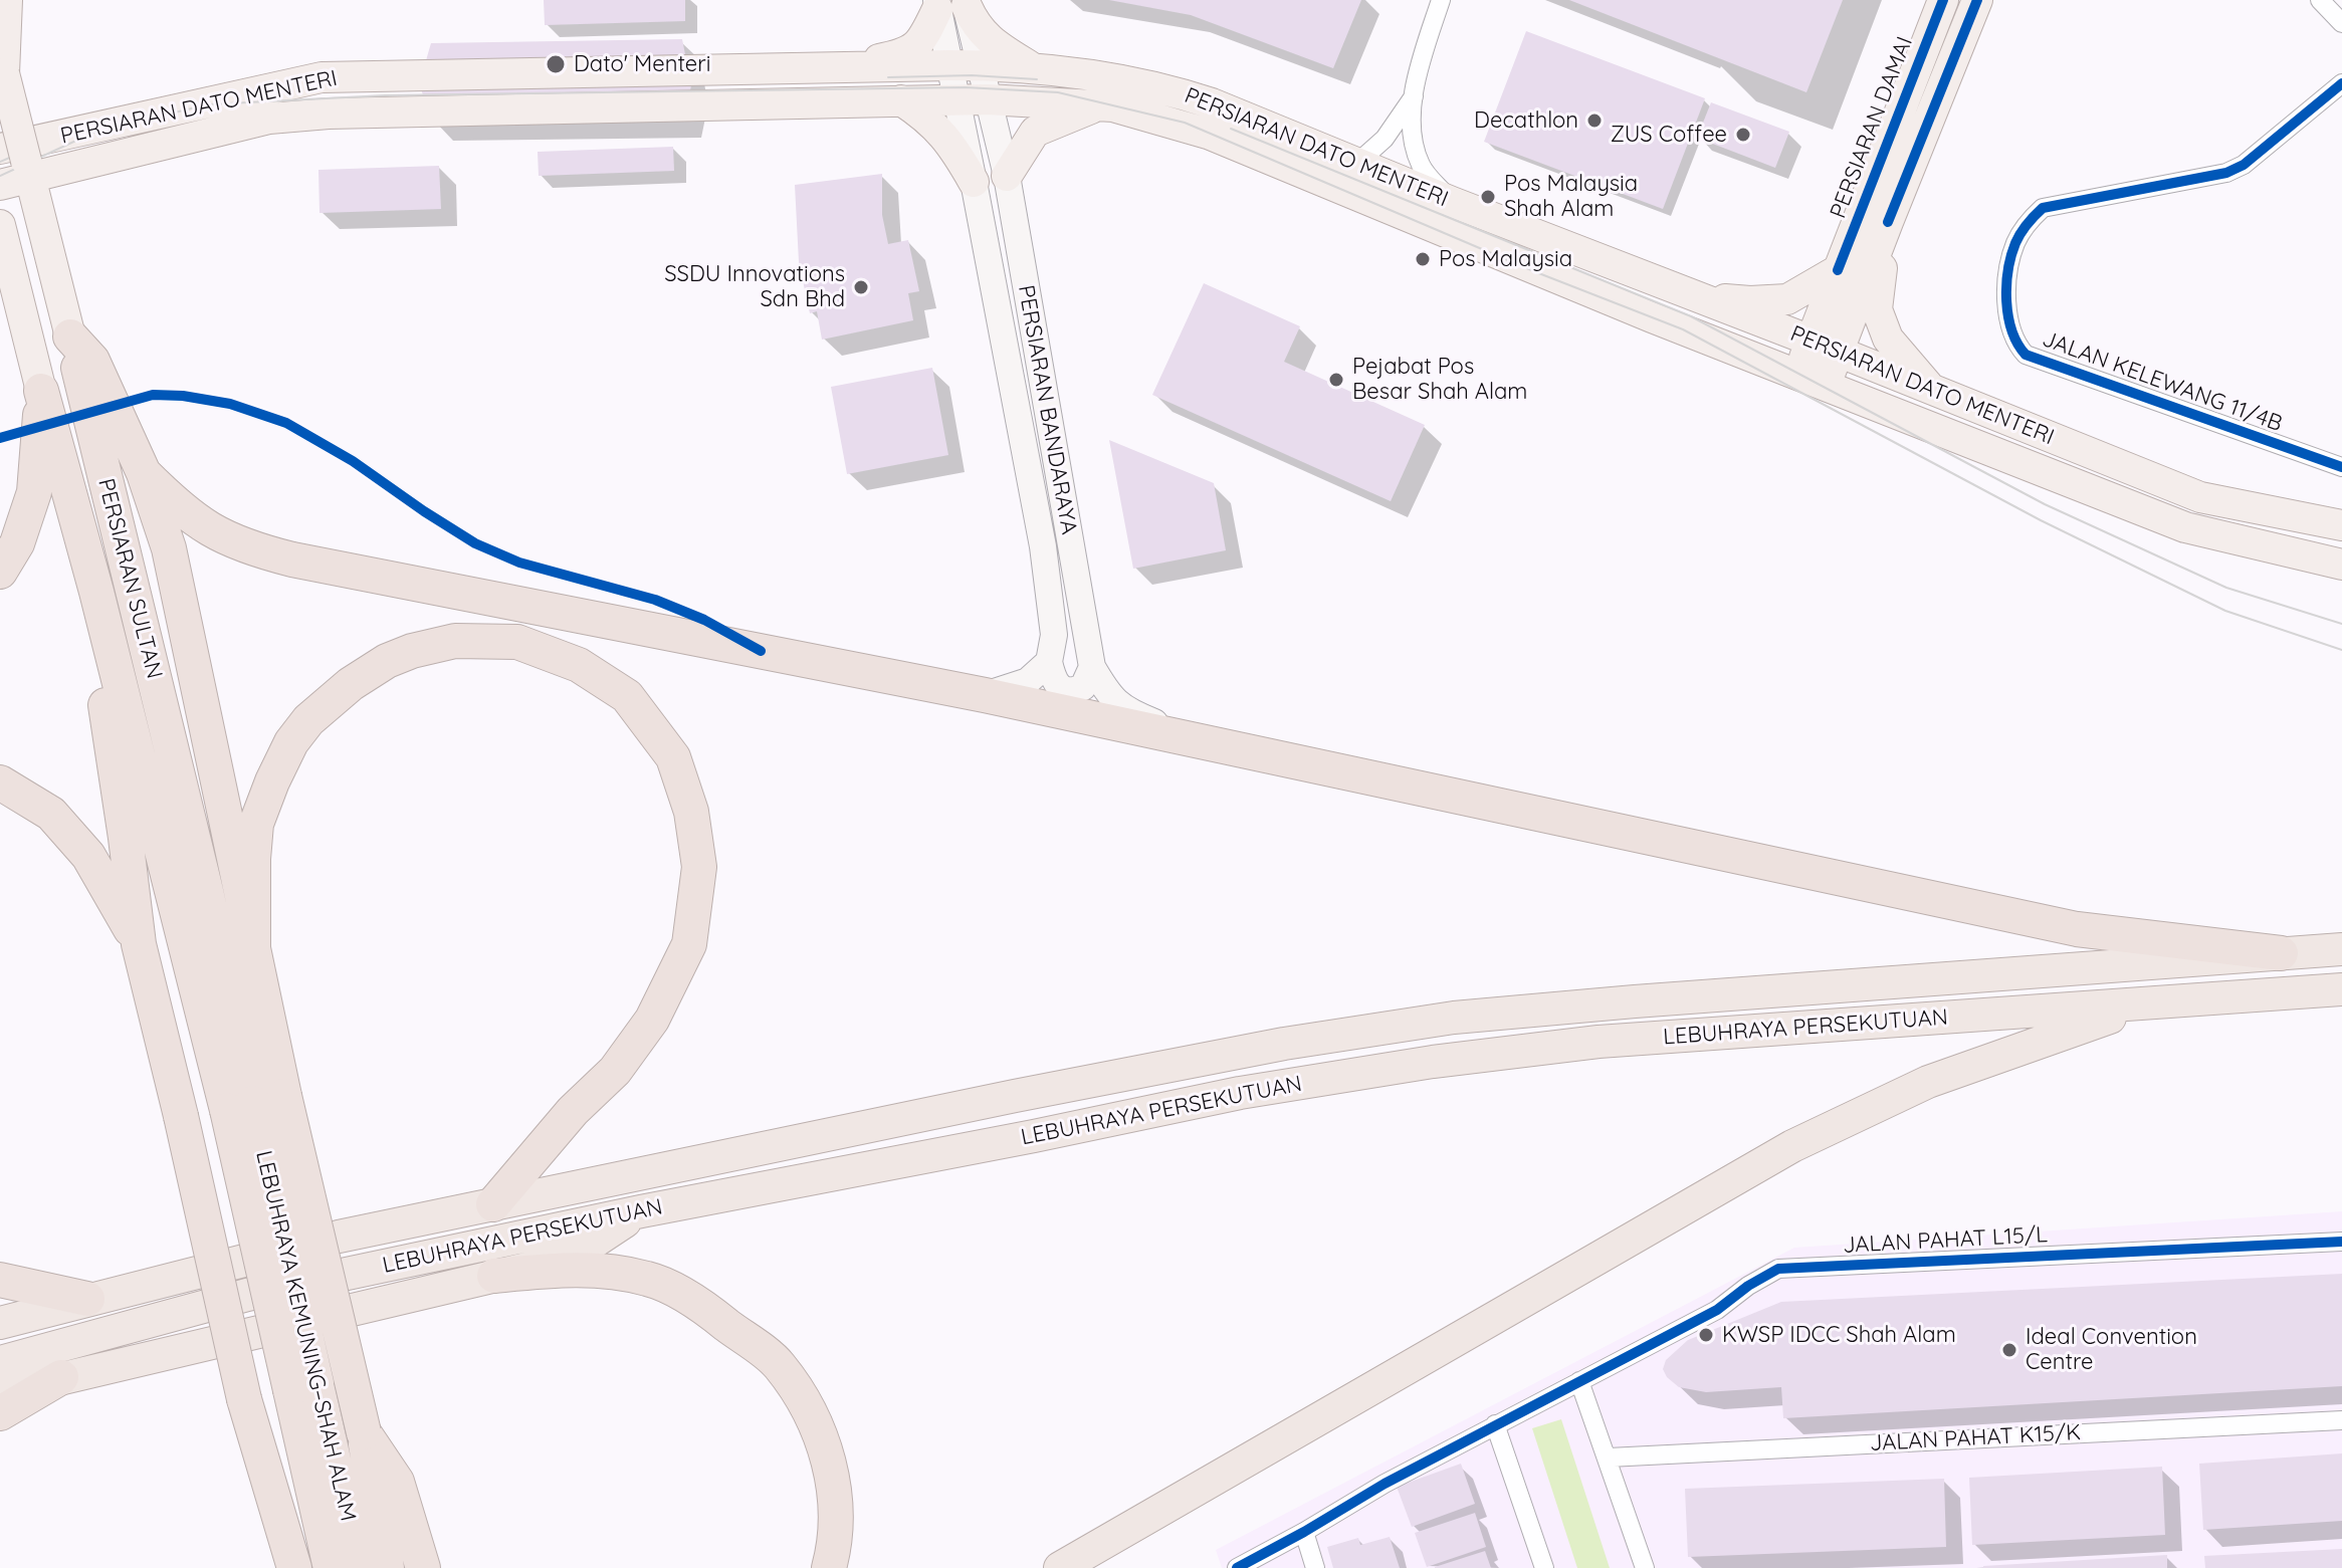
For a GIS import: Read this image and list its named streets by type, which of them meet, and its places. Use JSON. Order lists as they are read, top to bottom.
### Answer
{
  "streets": {
    "highway": ["PERSIARAN SULTAN", "LEBUHRAYA PERSEKUTUAN", "LEBUHRAYA KEMUNING–SHAH ALAM"],
    "main road": ["PERSIARAN DATO MENTERI", "PERSIARAN DAMAI", "PERSIARAN BANDARAYA"],
    "street": ["JALAN KELEWANG 11/4B", "JALAN PAHAT L15/L", "JALAN PAHAT K15/K"]
  },
  "crossings": [
    ["PERSIARAN DATO MENTERI", "PERSIARAN DAMAI"],
    ["PERSIARAN DATO MENTERI", "PERSIARAN BANDARAYA"],
    ["PERSIARAN SULTAN", "LEBUHRAYA KEMUNING–SHAH ALAM"]
  ],
  "places": [
    "Dato' Menteri",
    "Decathlon",
    "ZUS Coffee",
    "Pos Malaysia Shah Alam",
    "Pos Malaysia",
    "SSDU Innovations Sdn Bhd",
    "Pejabat Pos Besar Shah Alam",
    "KWSP IDCC Shah Alam",
    "Ideal Convention Centre"
  ]
}
